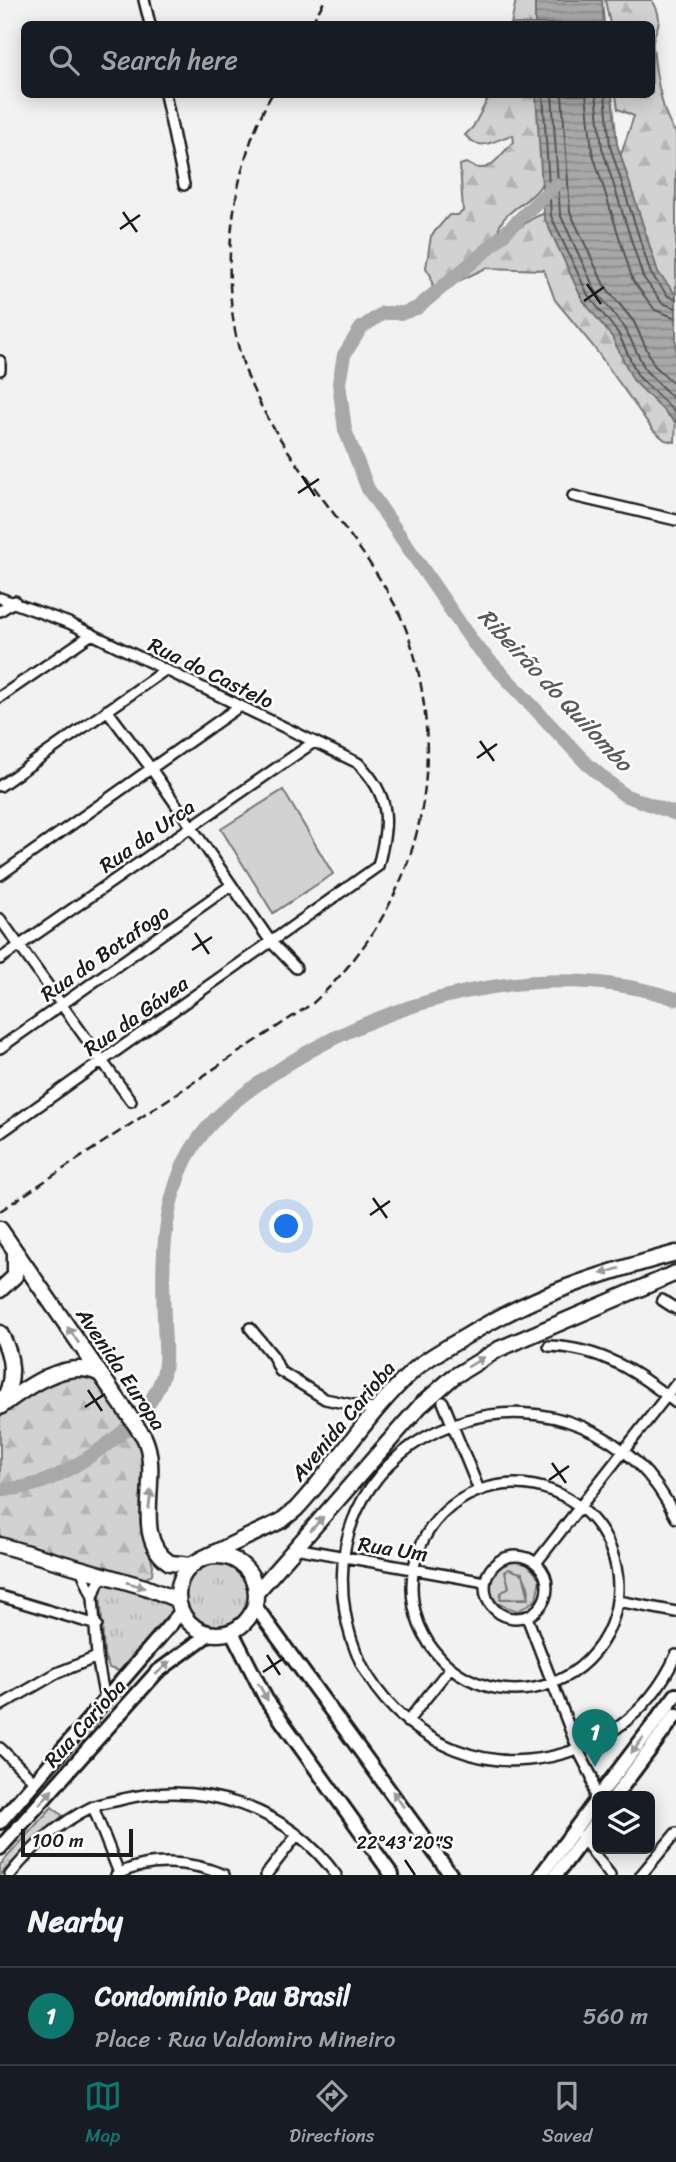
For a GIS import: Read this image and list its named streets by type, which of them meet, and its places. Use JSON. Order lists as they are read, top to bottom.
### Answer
{
  "streets": {
    "main road": ["Avenida Europa", "Avenida Carioba", "Rua Carioba"],
    "street": [
      "Rua do Castelo",
      "Rua da Urca",
      "Rua do Botafogo",
      "Rua da Gávea",
      "Rua Um"
    ]
  },
  "crossings": [
    ["Rua do Castelo", "Rua da Urca"],
    ["Rua do Castelo", "Rua da Gávea"],
    ["Avenida Europa", "Avenida Carioba"],
    ["Avenida Europa", "Rua Carioba"],
    ["Avenida Carioba", "Rua Carioba"]
  ],
  "one_way": ["Avenida Europa"],
  "water": ["Ribeirão do Quilombo"],
  "scale_bar": "100 m",
  "page": {
    "search": "Search here",
    "pins": "1",
    "scale": "100 m",
    "heading": "Nearby",
    "list": [
      {
        "mark": "1",
        "name": "Condomínio Pau Brasil",
        "note": "Place · Rua Valdomiro Mineiro",
        "value": "560 m"
      }
    ],
    "nav": ["Map", "Directions", "Saved"]
  },
  "coordinates": ["22°43'20\"S"]
}
